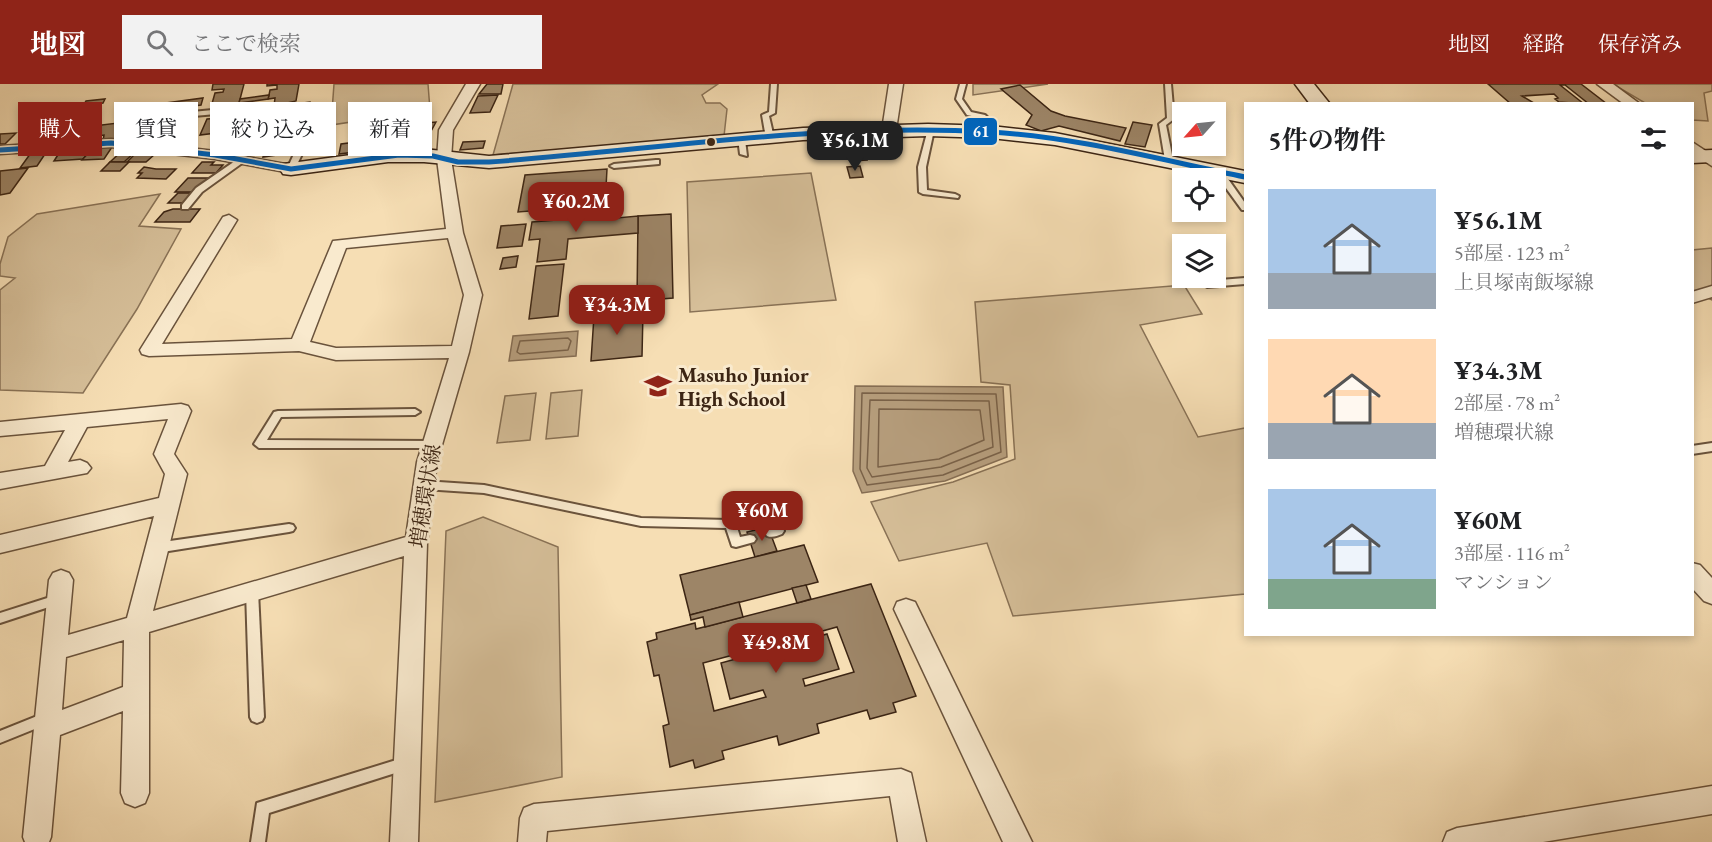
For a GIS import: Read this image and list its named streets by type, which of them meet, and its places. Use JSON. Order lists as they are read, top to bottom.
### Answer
{
  "streets": {
    "street": ["増穂環状線"]
  },
  "places": {
    "school or university": ["Masuho Junior High School"]
  },
  "lines": ["transit line 61"],
  "north": "bottom left",
  "page": {
    "header": "地図",
    "search": "ここで検索",
    "nav": ["地図", "経路", "保存済み"],
    "chip": [
      "購入",
      "賃貸",
      "絞り込み",
      "新着"
    ],
    "heading": "5件の物件",
    "price": [
      "¥56.1M",
      "¥60.2M",
      "¥34.3M",
      "¥60M",
      "¥49.8M"
    ],
    "list": [
      {
        "name": "¥56.1M",
        "note": "5部屋 · 123 m² · 上貝塚南飯塚線"
      },
      {
        "name": "¥34.3M",
        "note": "2部屋 · 78 m² · 増穂環状線"
      },
      {
        "name": "¥60M",
        "note": "3部屋 · 116 m² · マンション"
      }
    ]
  }
}
